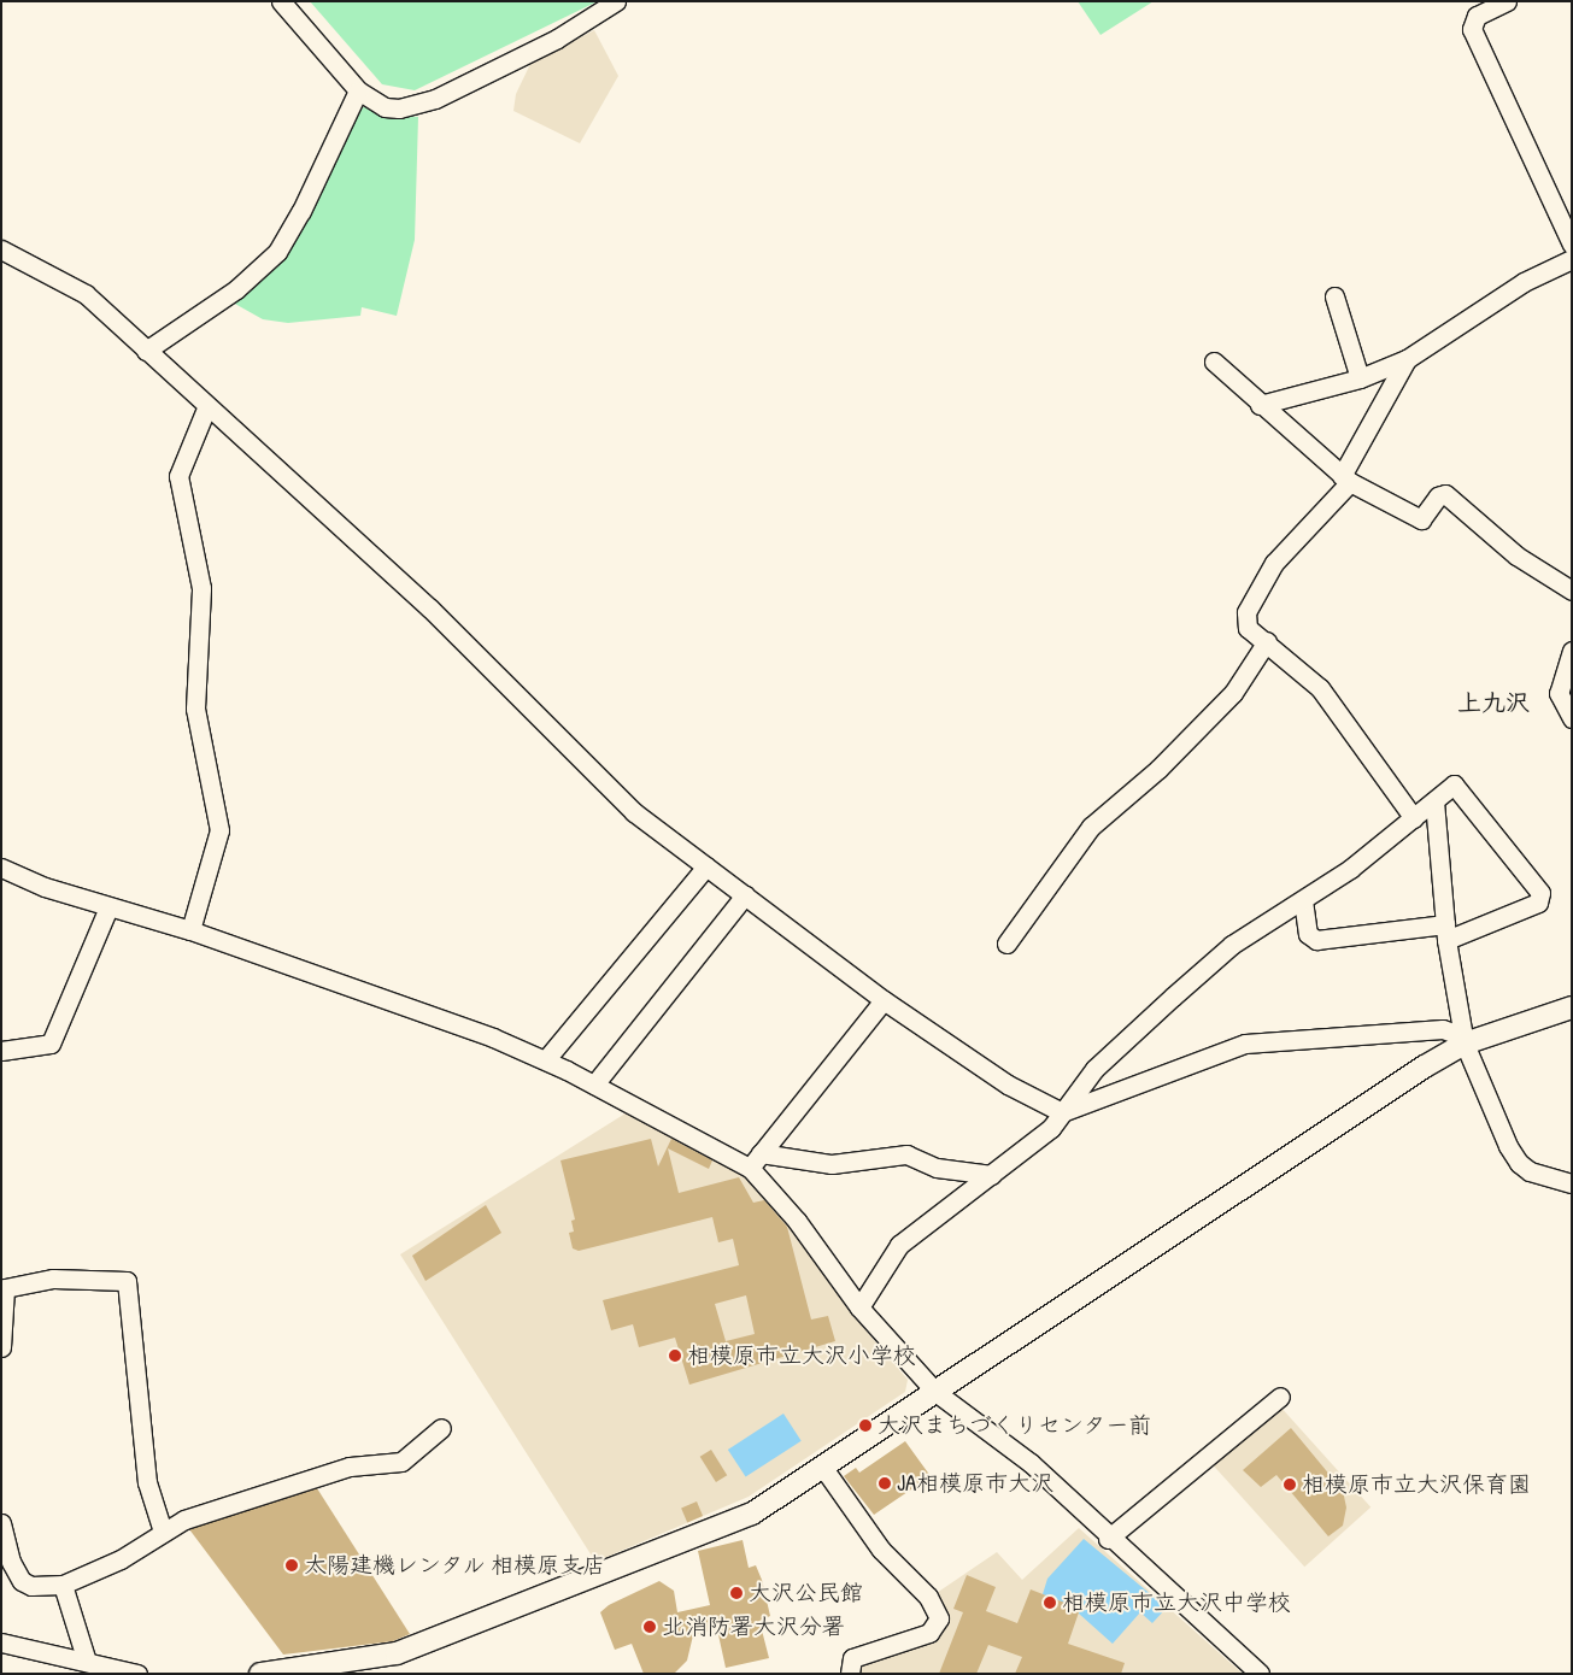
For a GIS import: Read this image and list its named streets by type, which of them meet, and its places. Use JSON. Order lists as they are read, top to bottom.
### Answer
{
  "districts": ["上九沢"],
  "places": [
    "相模原市立大沢小学校",
    "大沢まちづくりセンター前",
    "JA相模原市大沢",
    "相模原市立大沢保育園",
    "太陽建機レンタル 相模原支店",
    "大沢公民館",
    "相模原市立大沢中学校",
    "北消防署大沢分署"
  ]
}
